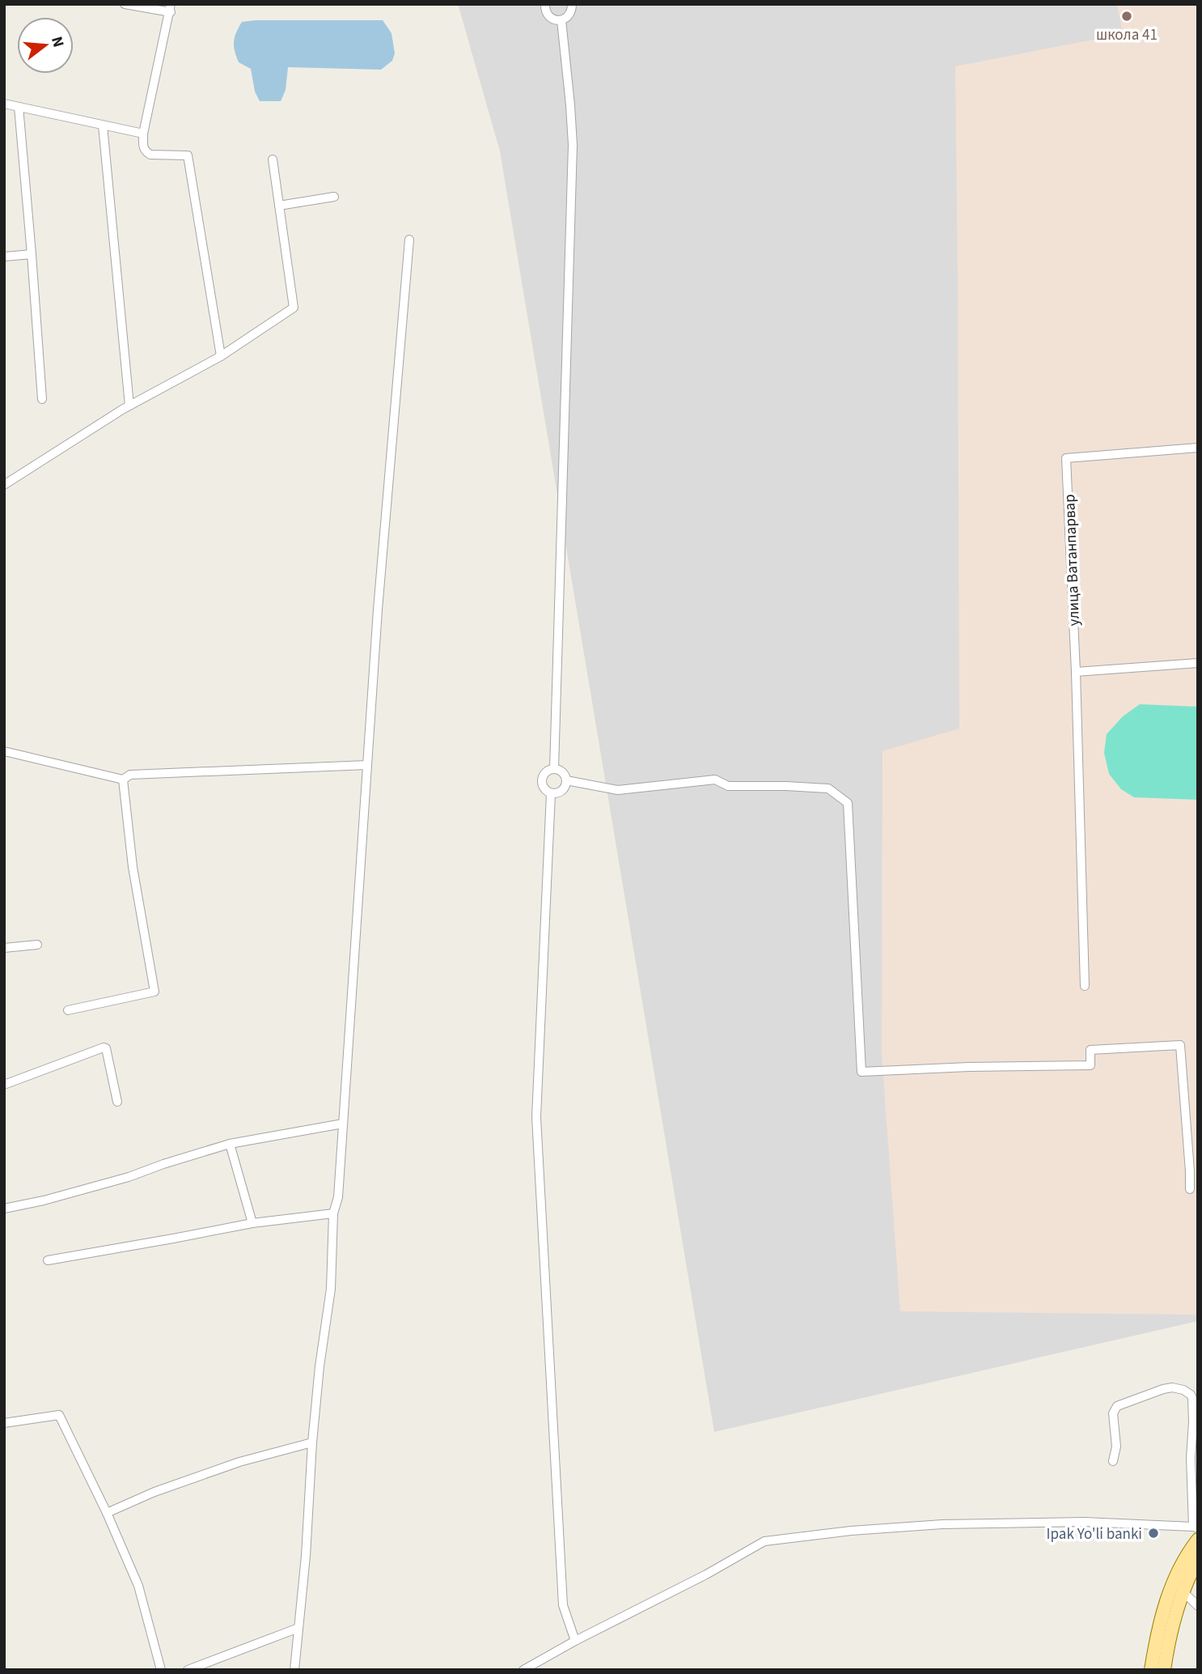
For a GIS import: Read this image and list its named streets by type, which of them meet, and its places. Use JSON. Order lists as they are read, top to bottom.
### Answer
{
  "streets": {
    "street": ["улица Ватанпарвар"]
  },
  "places": ["школа 41", "Ipak Yo'li banki"],
  "north": "right"
}
